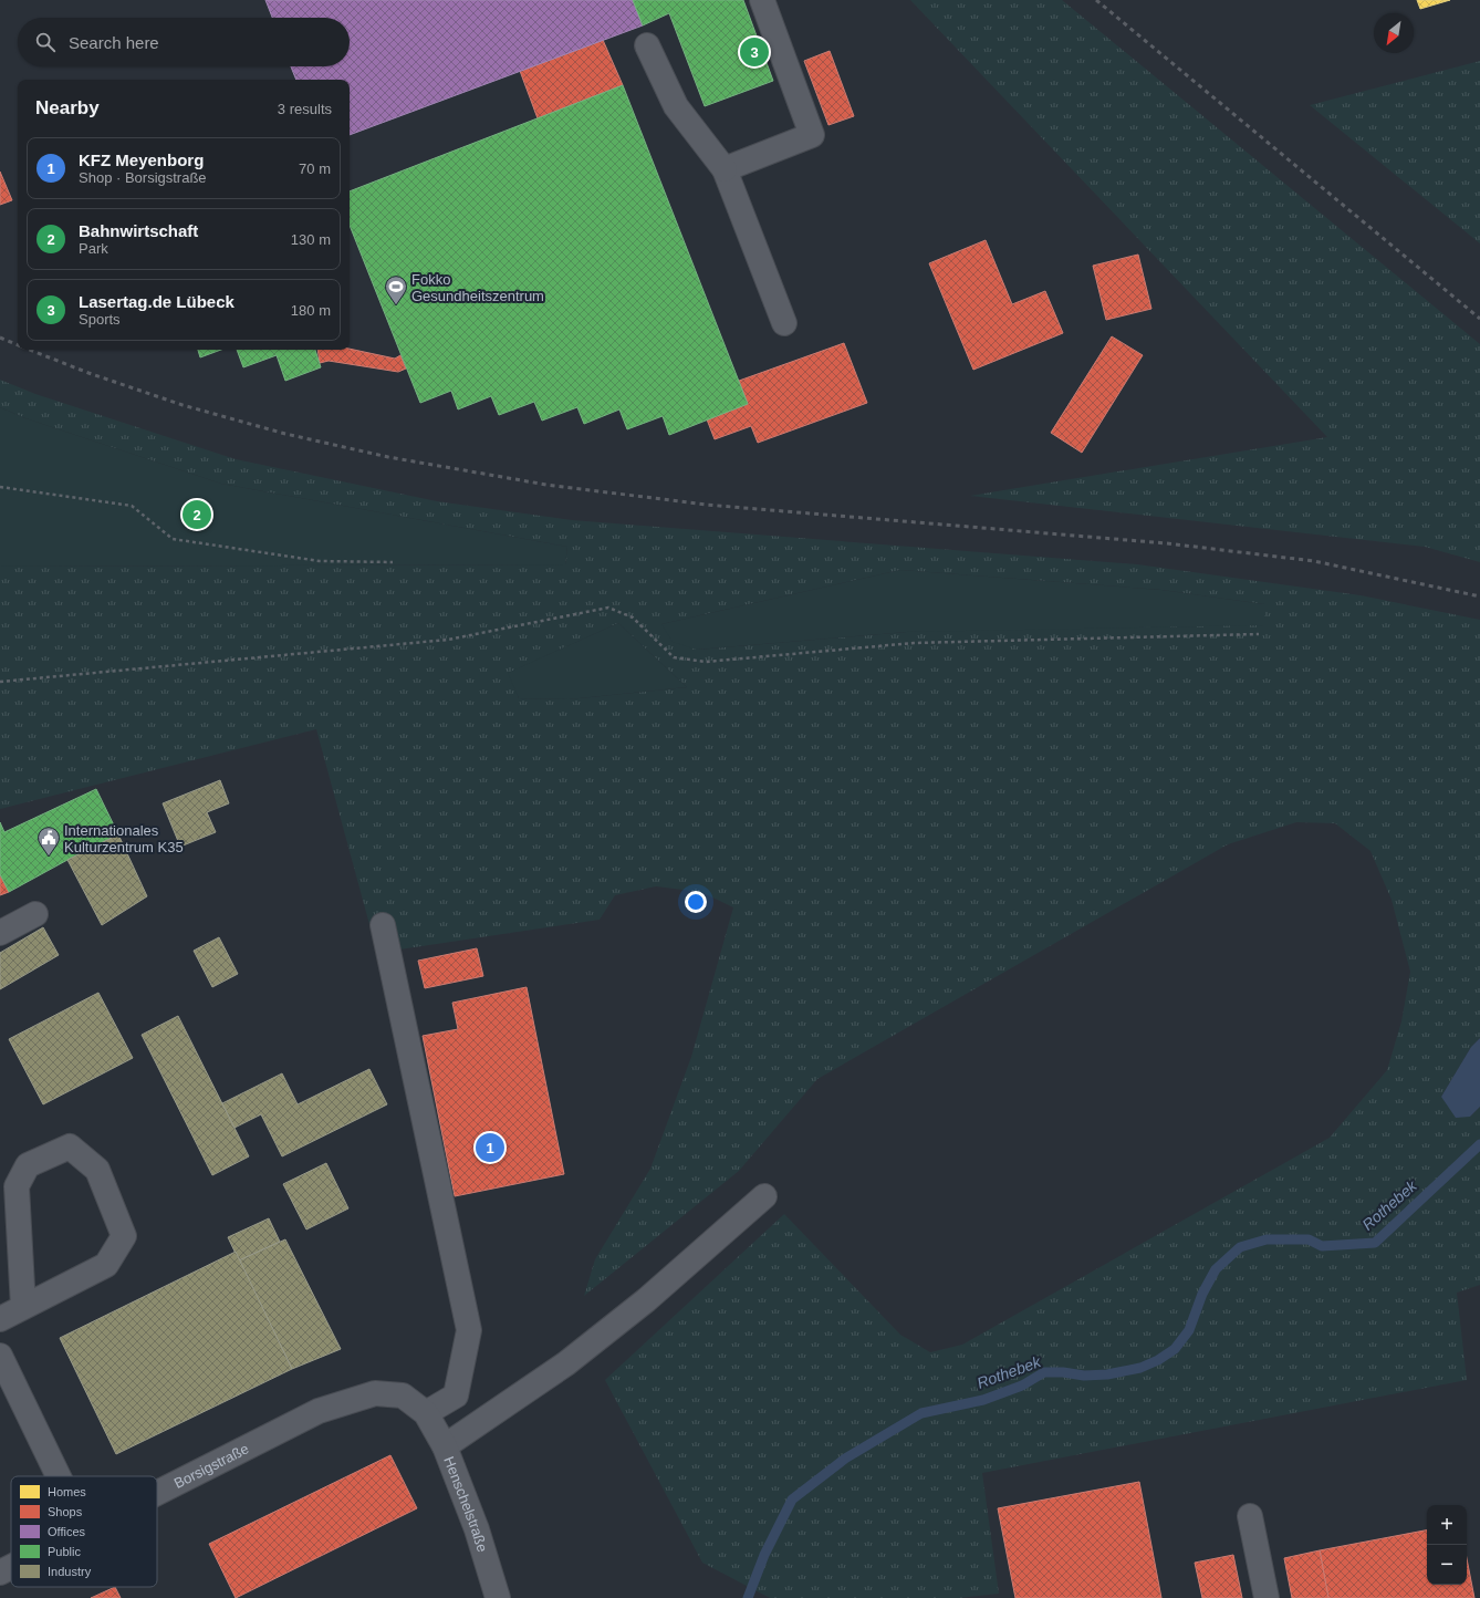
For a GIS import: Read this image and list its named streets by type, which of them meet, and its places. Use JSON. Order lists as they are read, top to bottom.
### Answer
{
  "streets": {
    "street": ["Borsigstraße", "Henschelstraße"]
  },
  "crossings": [
    ["Borsigstraße", "Henschelstraße"]
  ],
  "water": ["Rothebek"],
  "places": {
    "sports": ["Fokko Gesundheitszentrum"],
    "public building": ["Internationales Kulturzentrum K35"]
  },
  "legend": [
    "Homes",
    "Shops",
    "Offices",
    "Public",
    "Industry"
  ],
  "north": "bottom left",
  "page": {
    "search": "Search here",
    "pins": ["3", "2", "1"],
    "heading": ["Nearby", "3 results"],
    "list": [
      {
        "mark": "1",
        "name": "KFZ Meyenborg",
        "note": "Shop · Borsigstraße",
        "value": "70 m"
      },
      {
        "mark": "2",
        "name": "Bahnwirtschaft",
        "note": "Park",
        "value": "130 m"
      },
      {
        "mark": "3",
        "name": "Lasertag.de Lübeck",
        "note": "Sports",
        "value": "180 m"
      }
    ],
    "map_buttons": ["+", "−"]
  }
}
